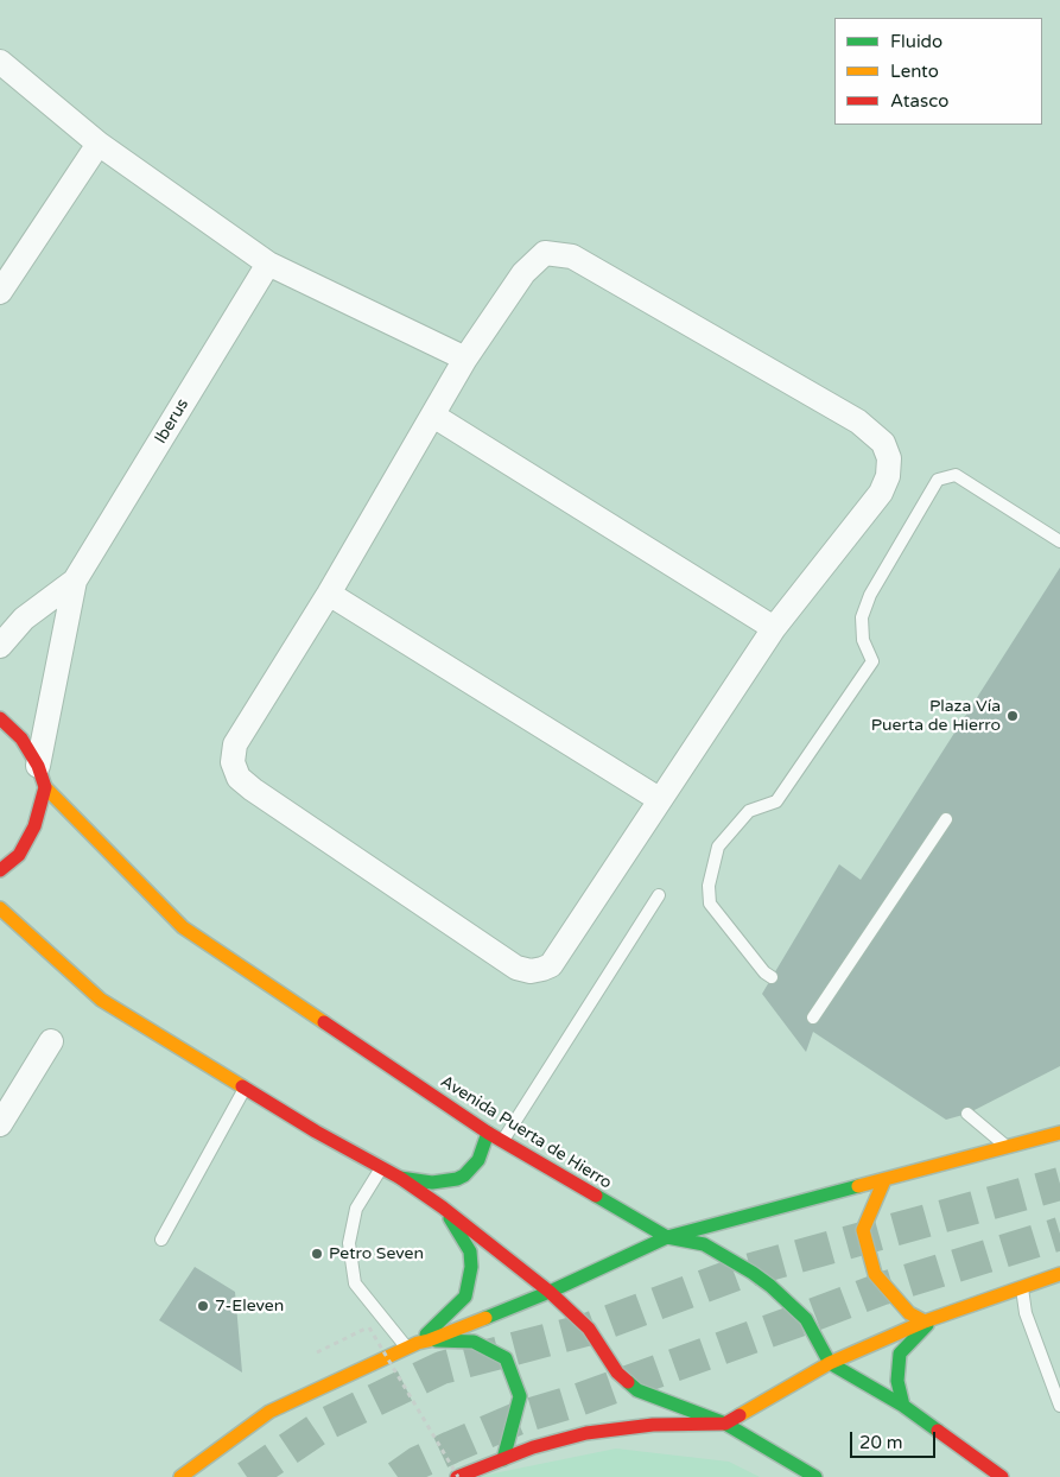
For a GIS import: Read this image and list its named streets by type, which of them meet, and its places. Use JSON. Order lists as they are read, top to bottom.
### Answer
{
  "streets": {
    "street": ["Iberus", "Avenida Puerta de Hierro"]
  },
  "crossings": [
    ["Iberus", "Avenida Puerta de Hierro"]
  ],
  "places": ["Plaza Vía Puerta de Hierro", "Petro Seven", "7-Eleven"],
  "legend": ["Fluido", "Lento", "Atasco"],
  "scale_bar": "20 m"
}
